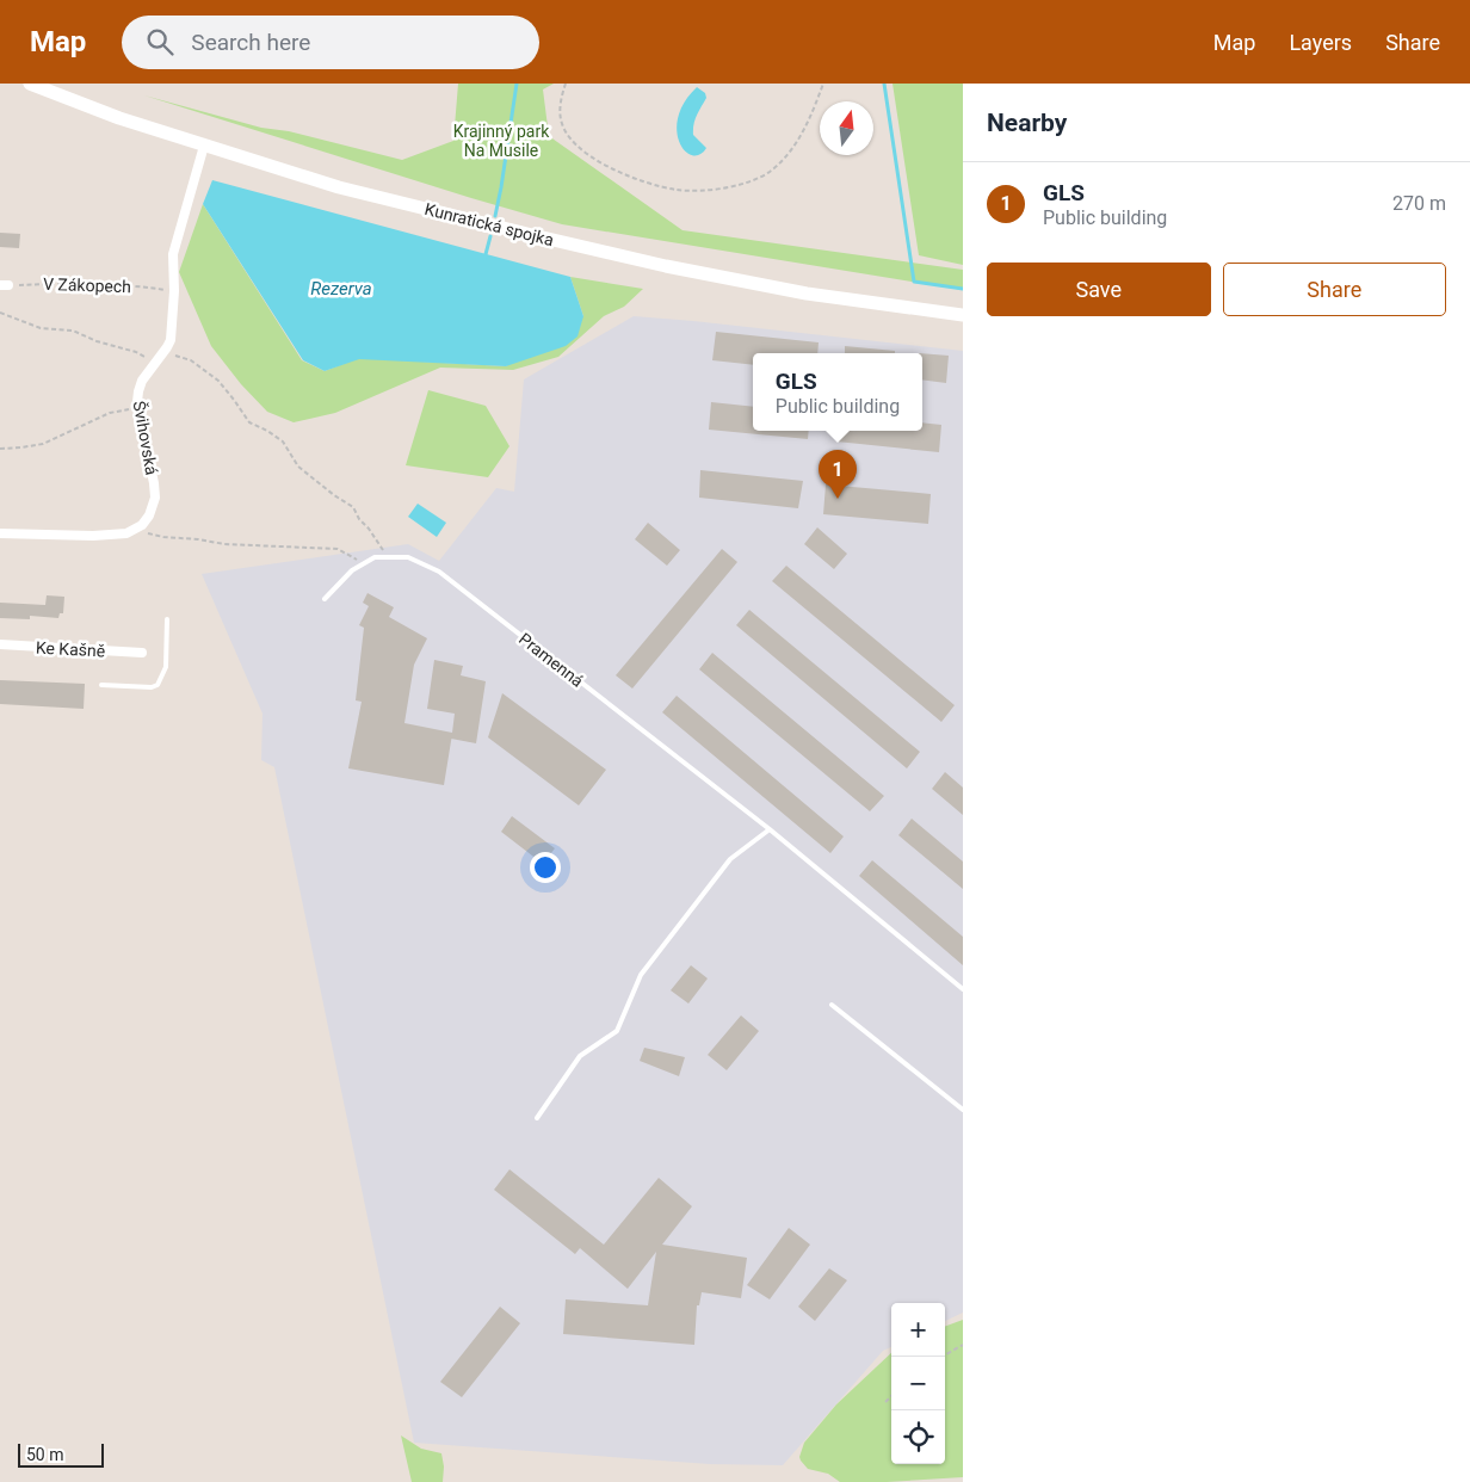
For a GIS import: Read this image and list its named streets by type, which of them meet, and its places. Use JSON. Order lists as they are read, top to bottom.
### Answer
{
  "streets": {
    "main road": ["Kunratická spojka"],
    "street": ["Švihovská", "Ke Kašně"],
    "lane": ["Pramenná"],
    "path": ["V Zákopech"]
  },
  "crossings": [
    ["Kunratická spojka", "Švihovská"],
    ["V Zákopech", "Švihovská"]
  ],
  "water": ["Rezerva"],
  "parks": ["Krajinný park Na Musile"],
  "scale_bar": "50 m",
  "north": "top",
  "page": {
    "header": "Map",
    "search": "Search here",
    "nav": ["Map", "Layers", "Share"],
    "heading": "Nearby",
    "list": [
      {
        "mark": "1",
        "name": "GLS",
        "note": "Public building",
        "value": "270 m"
      }
    ],
    "buttons": ["Save", "Share"],
    "popup": ["GLS", "Public building"],
    "pins": "1",
    "map_buttons": ["+", "−"],
    "scale": "50 m"
  }
}
